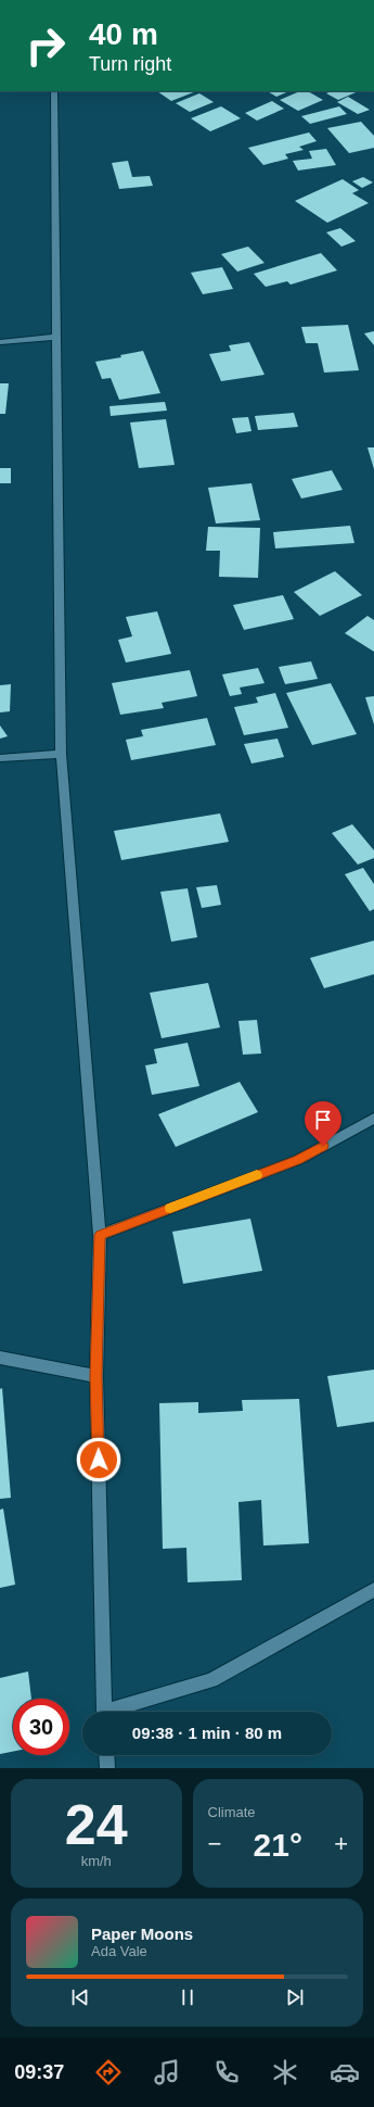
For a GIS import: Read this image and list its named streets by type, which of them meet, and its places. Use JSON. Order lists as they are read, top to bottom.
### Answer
{
  "page": {
    "turn": ["40 m", "Turn right"],
    "limit": "30",
    "trip": "09:38 · 1 min · 80 m",
    "tile": [
      ["24", "km/h"],
      "Climate"
    ],
    "heat": ["−", "21°", "+"],
    "song": ["Paper Moons", "Ada Vale"],
    "tabs": "09:37"
  }
}
